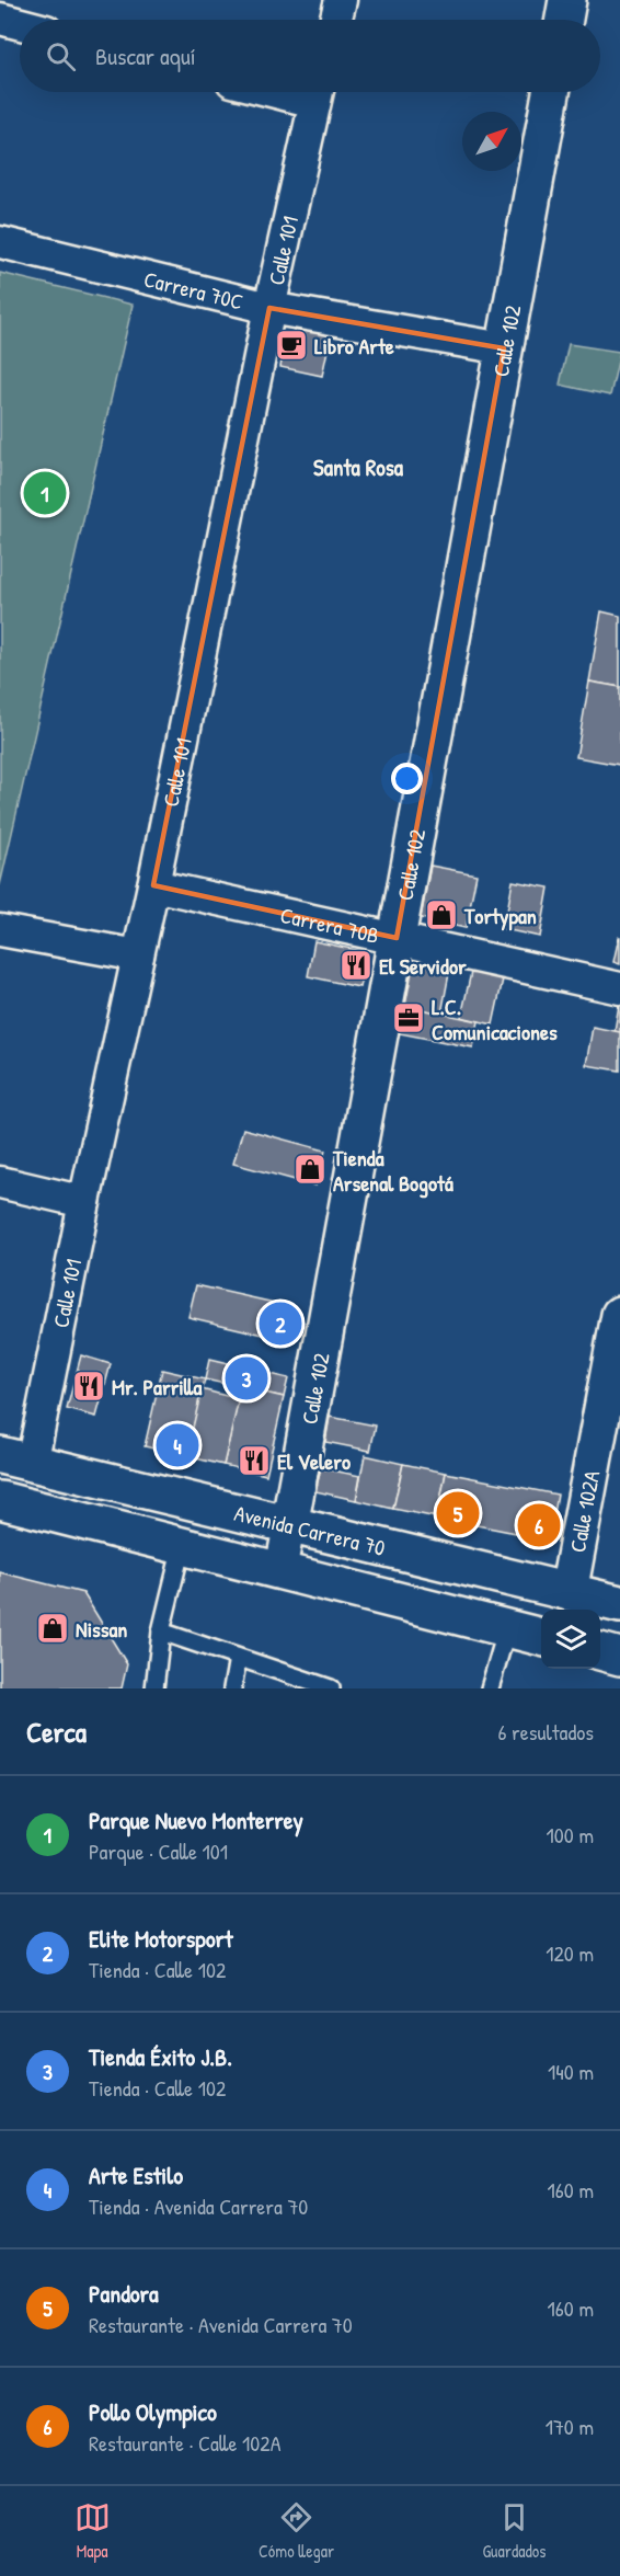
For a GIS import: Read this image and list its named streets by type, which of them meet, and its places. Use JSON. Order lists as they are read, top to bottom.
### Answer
{
  "streets": {
    "street": [
      "Calle 101",
      "Carrera 70C",
      "Calle 102",
      "Carrera 70B",
      "Calle 102A",
      "Avenida Carrera 70"
    ]
  },
  "crossings": [
    ["Calle 101", "Carrera 70C"],
    ["Calle 101", "Carrera 70B"],
    ["Calle 101", "Avenida Carrera 70"],
    ["Carrera 70C", "Calle 102"],
    ["Calle 102", "Carrera 70B"],
    ["Calle 102", "Avenida Carrera 70"],
    ["Calle 102A", "Avenida Carrera 70"]
  ],
  "districts": ["Santa Rosa"],
  "places": {
    "cafe": ["Libro Arte"],
    "shop": ["Tortypan", "Tienda Arsenal Bogotá", "Nissan"],
    "restaurant": ["El Servidor", "Mr. Parrilla", "El Velero"],
    "office": ["L.C. Comunicaciones"]
  },
  "north": "top right",
  "page": {
    "search": "Buscar aquí",
    "pins": [
      "1",
      "2",
      "3",
      "4",
      "5",
      "6"
    ],
    "heading": ["Cerca", "6 resultados"],
    "list": [
      {
        "mark": "1",
        "name": "Parque Nuevo Monterrey",
        "note": "Parque · Calle 101",
        "value": "100 m"
      },
      {
        "mark": "2",
        "name": "Elite Motorsport",
        "note": "Tienda · Calle 102",
        "value": "120 m"
      },
      {
        "mark": "3",
        "name": "Tienda Éxito J.B.",
        "note": "Tienda · Calle 102",
        "value": "140 m"
      },
      {
        "mark": "4",
        "name": "Arte Estilo",
        "note": "Tienda · Avenida Carrera 70",
        "value": "160 m"
      },
      {
        "mark": "5",
        "name": "Pandora",
        "note": "Restaurante · Avenida Carrera 70",
        "value": "160 m"
      },
      {
        "mark": "6",
        "name": "Pollo Olympico",
        "note": "Restaurante · Calle 102A",
        "value": "170 m"
      }
    ],
    "nav": ["Mapa", "Cómo llegar", "Guardados"]
  }
}
